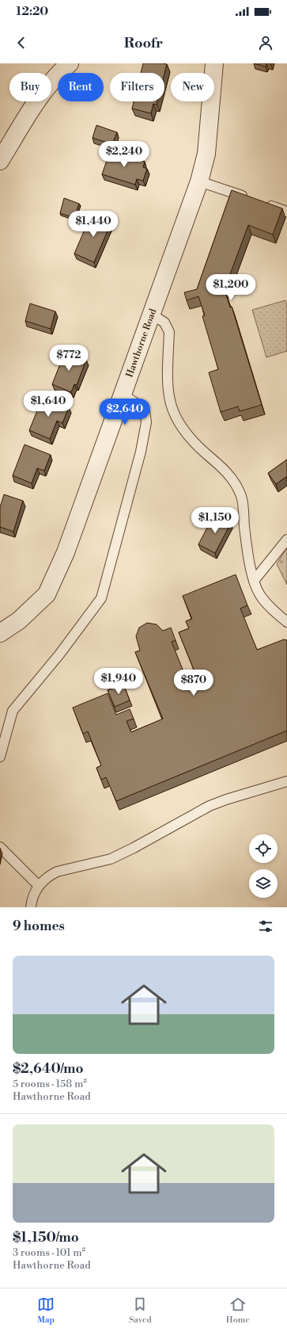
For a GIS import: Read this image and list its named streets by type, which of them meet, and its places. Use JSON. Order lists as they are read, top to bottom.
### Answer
{
  "streets": {
    "street": ["Hawthorne Road"]
  },
  "page": {
    "status": "12:20",
    "header": "Roofr",
    "chip": [
      "Buy",
      "Rent",
      "Filters",
      "New"
    ],
    "price": [
      "$2,240",
      "$1,440",
      "$1,200",
      "$772",
      "$1,640",
      "$2,640",
      "$1,150",
      "$1,940",
      "$870"
    ],
    "heading": "9 homes",
    "list": [
      {
        "name": "$2,640/mo",
        "note": "5 rooms · 158 m² · Hawthorne Road"
      },
      {
        "name": "$1,150/mo",
        "note": "3 rooms · 101 m² · Hawthorne Road"
      }
    ],
    "tabs": ["Map", "Saved", "Home"]
  }
}
